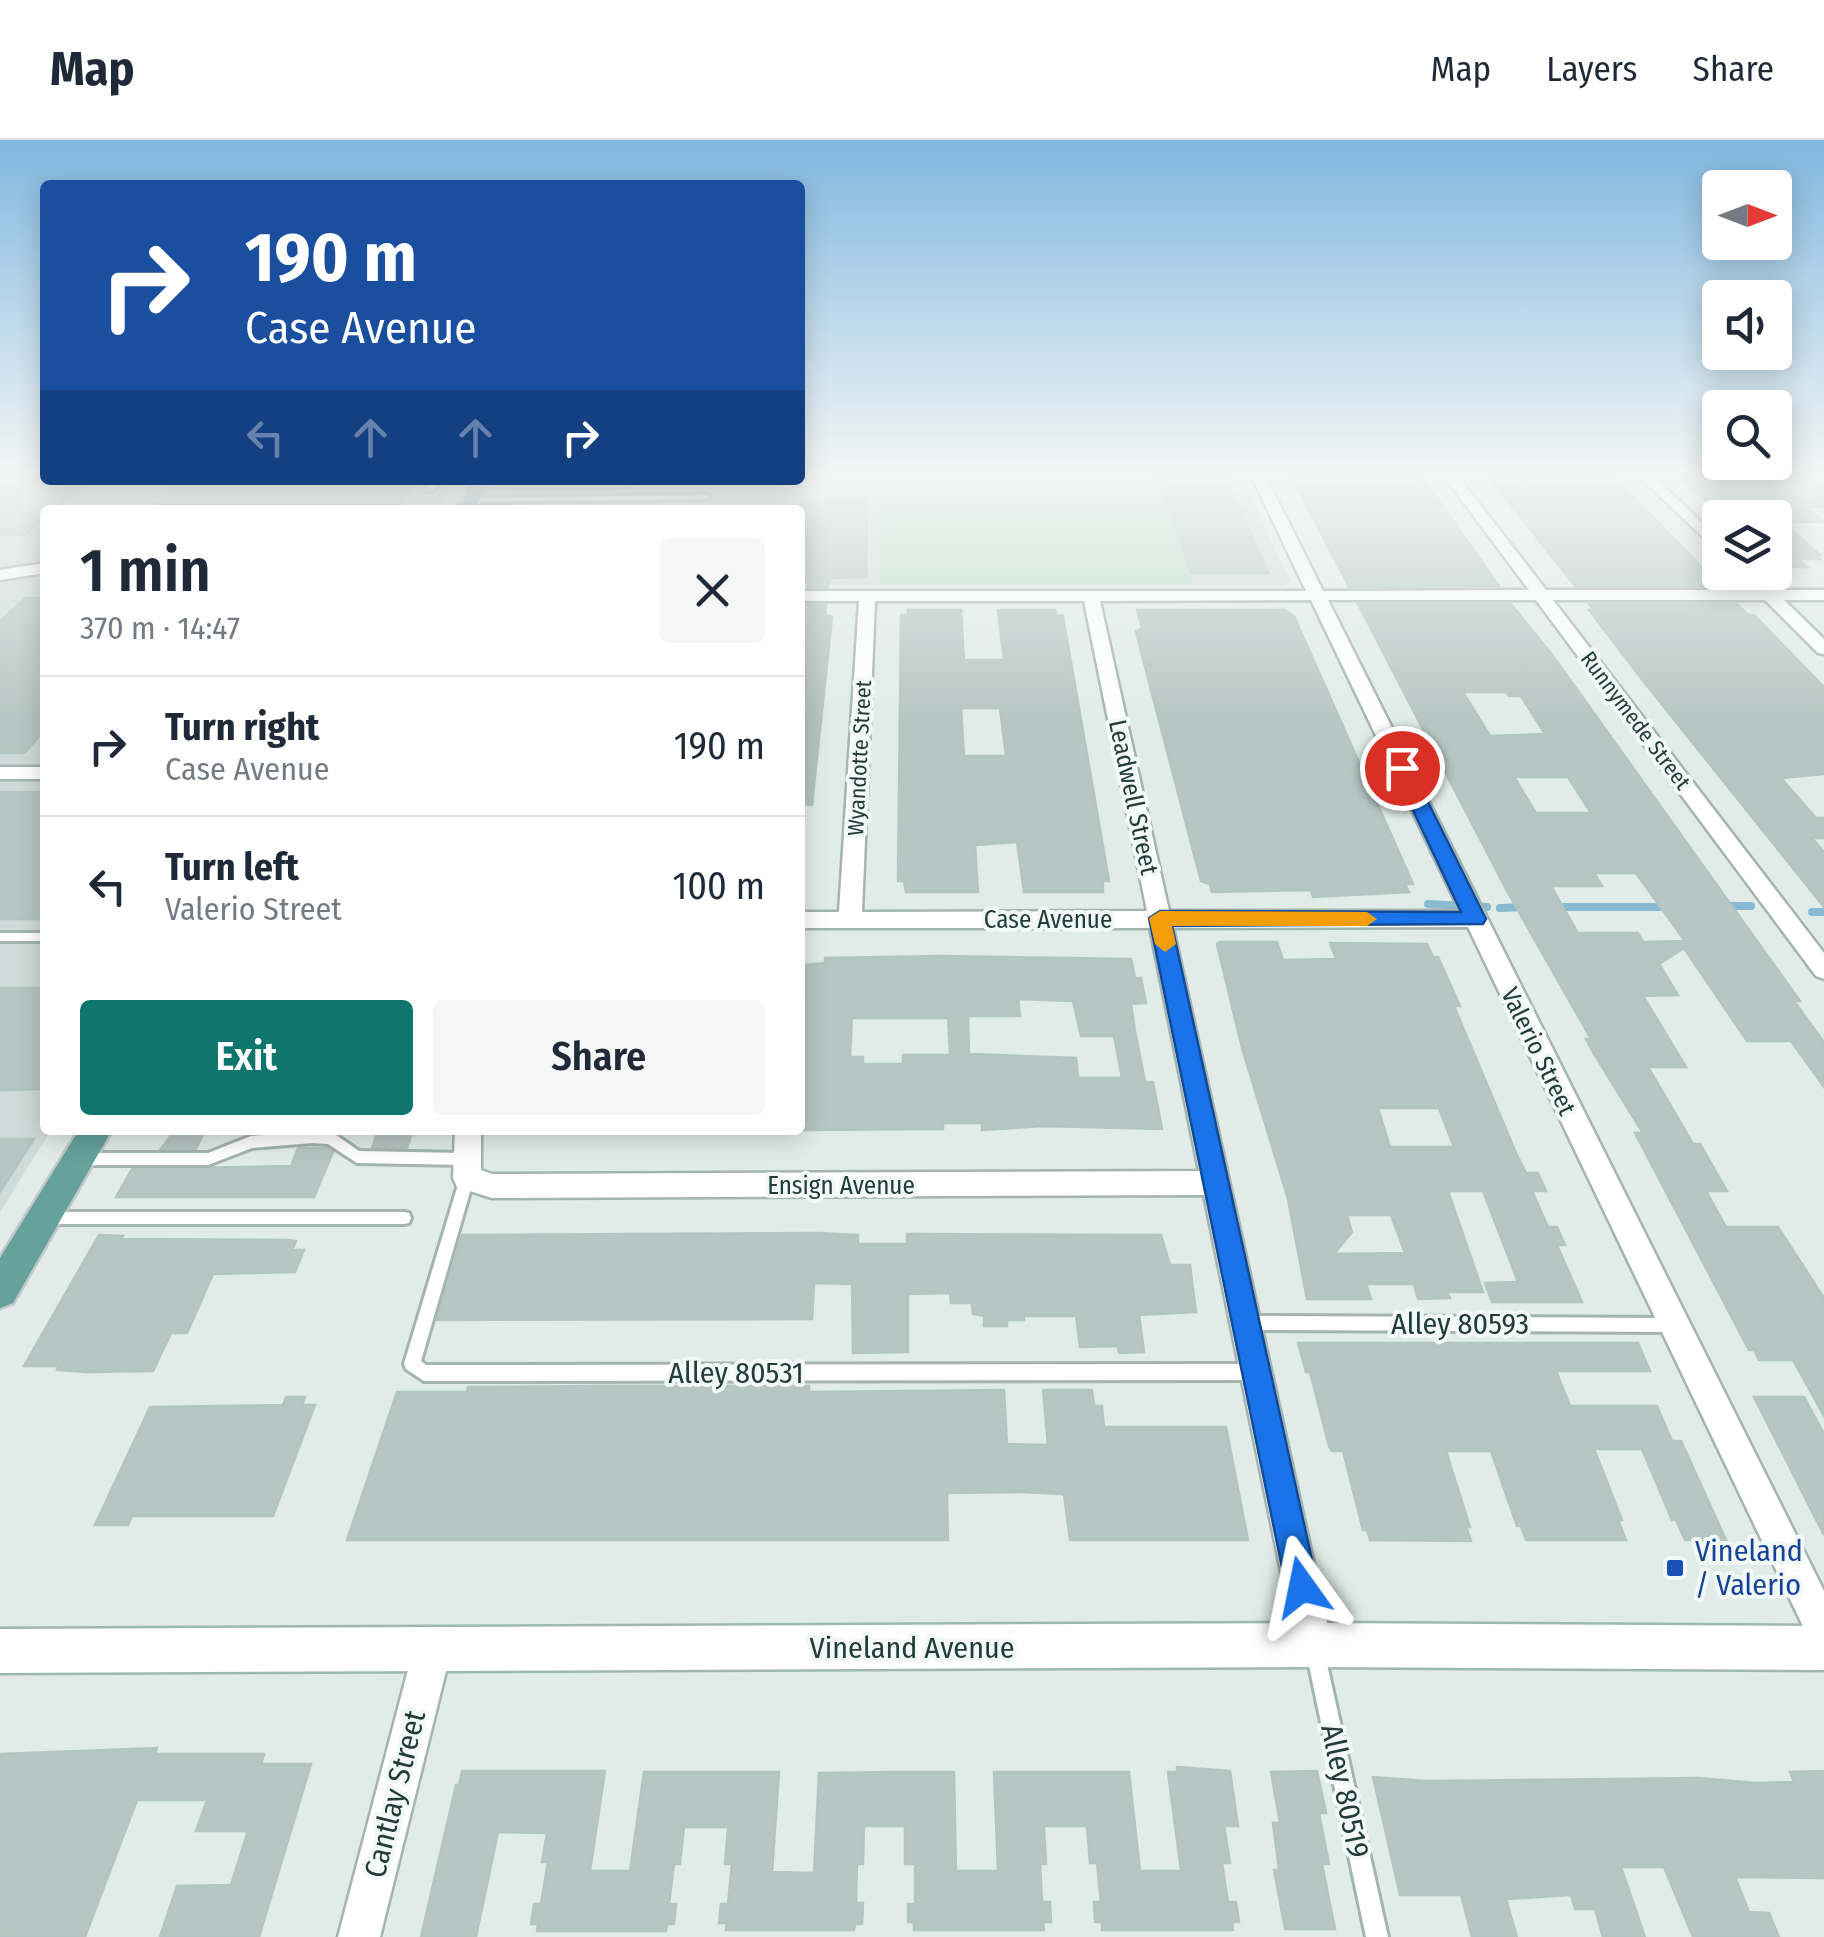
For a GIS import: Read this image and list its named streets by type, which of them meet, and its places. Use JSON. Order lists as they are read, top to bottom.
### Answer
{
  "streets": {
    "main road": ["Vineland Avenue"],
    "street": [
      "Runnymede Street",
      "Wyandotte Street",
      "Leadwell Street",
      "Case Avenue",
      "Valerio Street",
      "Ensign Avenue",
      "Cantlay Street"
    ],
    "lane": ["Alley 80593", "Alley 80531", "Alley 80519"]
  },
  "crossings": [
    ["Wyandotte Street", "Case Avenue"],
    ["Leadwell Street", "Case Avenue"],
    ["Leadwell Street", "Ensign Avenue"],
    ["Leadwell Street", "Alley 80593"],
    ["Leadwell Street", "Alley 80531"],
    ["Leadwell Street", "Vineland Avenue"],
    ["Leadwell Street", "Alley 80519"],
    ["Case Avenue", "Valerio Street"],
    ["Valerio Street", "Alley 80593"],
    ["Ensign Avenue", "Alley 80531"],
    ["Vineland Avenue", "Alley 80519"],
    ["Vineland Avenue", "Cantlay Street"]
  ],
  "places": {
    "transit": ["Vineland / Valerio"]
  },
  "north": "right",
  "page": {
    "header": "Map",
    "nav": ["Map", "Layers", "Share"],
    "turn": ["190 m", "Case Avenue"],
    "heading": ["1 min", "370 m · 14:47"],
    "list": [
      {
        "name": "Turn right",
        "note": "Case Avenue",
        "value": "190 m"
      },
      {
        "name": "Turn left",
        "note": "Valerio Street",
        "value": "100 m"
      }
    ],
    "buttons": ["Exit", "Share"]
  }
}
